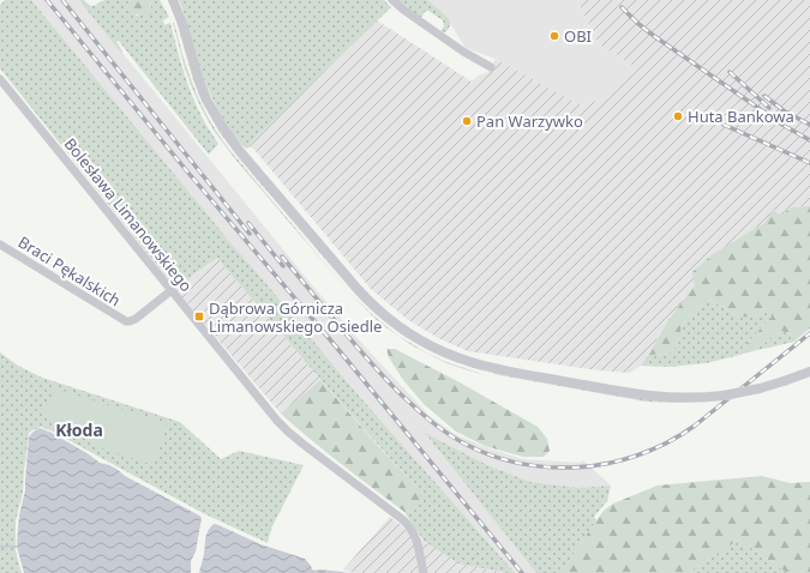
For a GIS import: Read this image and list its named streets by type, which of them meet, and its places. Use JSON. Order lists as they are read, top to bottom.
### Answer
{
  "streets": {
    "street": ["Bolesława Limanowskiego", "Braci Pękalskich"]
  },
  "crossings": [
    ["Bolesława Limanowskiego", "Braci Pękalskich"]
  ],
  "districts": ["Kłoda"],
  "places": {
    "other": ["OBI", "Huta Bankowa", "Pan Warzywko"],
    "transit": ["Dąbrowa Górnicza Limanowskiego Osiedle"]
  }
}
